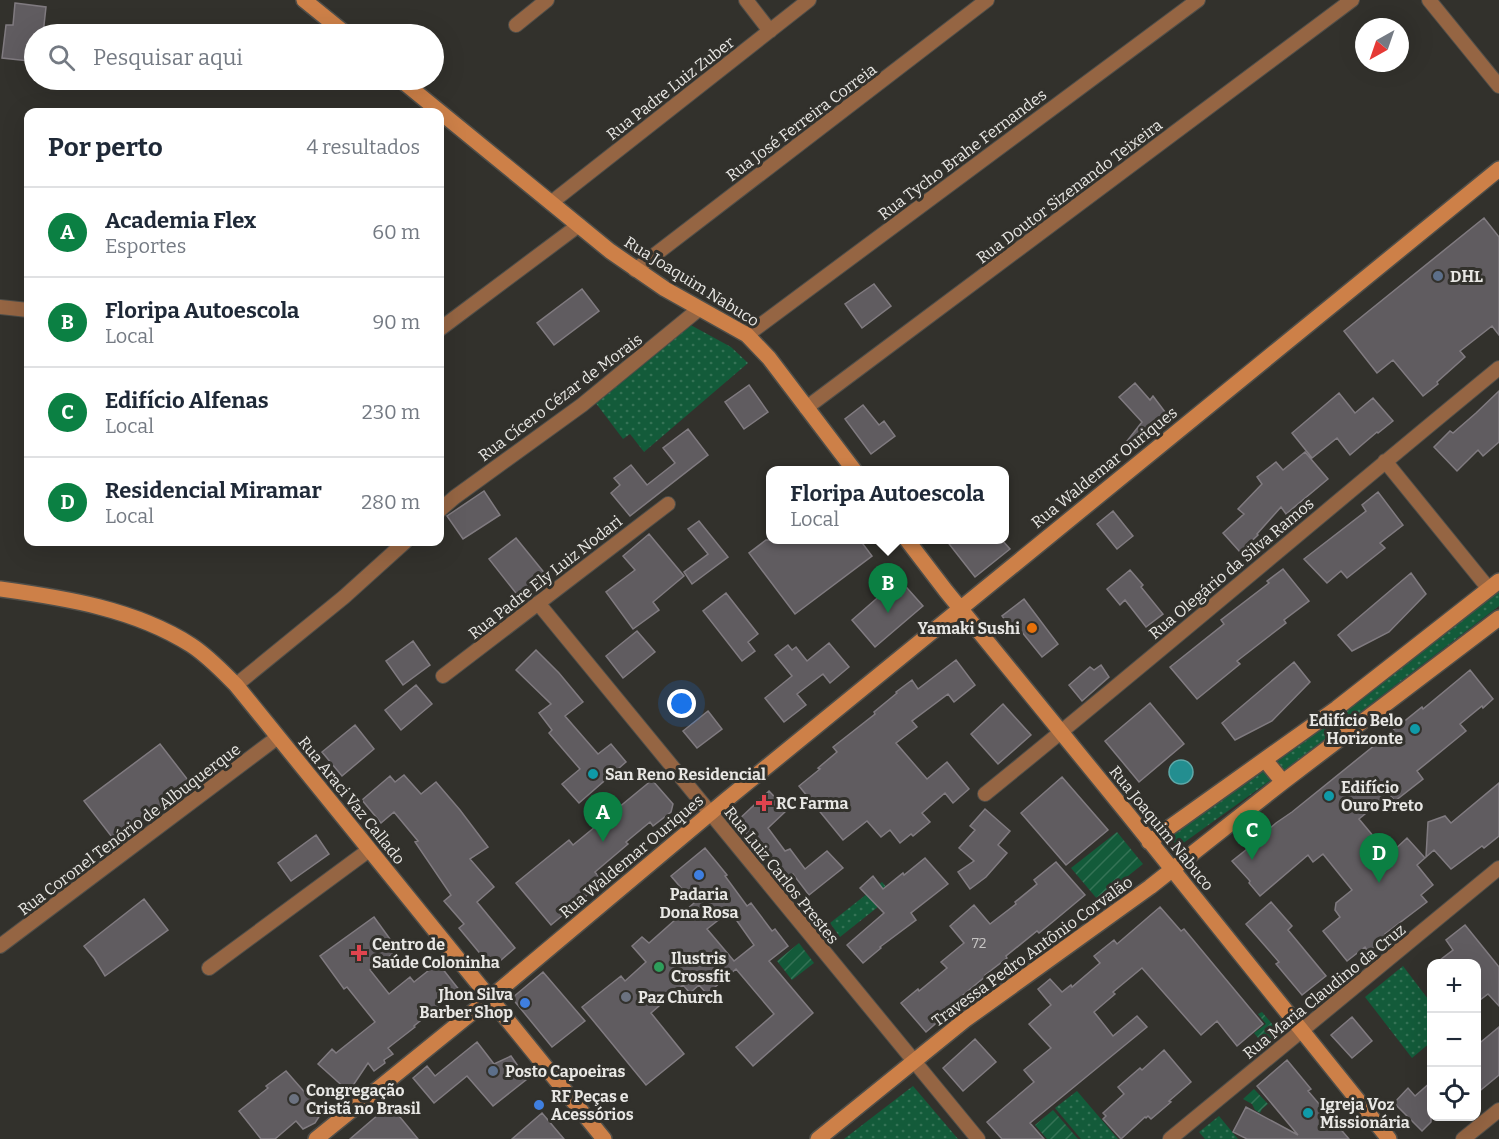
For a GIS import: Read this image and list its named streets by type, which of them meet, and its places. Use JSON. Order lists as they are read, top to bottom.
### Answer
{
  "streets": {
    "main road": [
      "Rua Joaquim Nabuco",
      "Rua Waldemar Ouriques",
      "Rua Araci Vaz Callado",
      "Travessa Pedro Antônio Corvalão"
    ],
    "street": [
      "Rua Padre Luiz Zuber",
      "Rua José Ferreira Correia",
      "Rua Tycho Brahe Fernandes",
      "Rua Doutor Sizenando Teixeira",
      "Rua Cícero Cézar de Morais",
      "Rua Olegário da Silva Ramos",
      "Rua Padre Ely Luiz Nodari",
      "Rua Coronel Tenório de Albuquerque",
      "Rua Luiz Carlos Prestes",
      "Rua Maria Claudino da Cruz"
    ]
  },
  "crossings": [
    ["Rua Padre Luiz Zuber", "Rua Joaquim Nabuco"],
    ["Rua José Ferreira Correia", "Rua Joaquim Nabuco"],
    ["Rua Tycho Brahe Fernandes", "Rua Joaquim Nabuco"],
    ["Rua Doutor Sizenando Teixeira", "Rua Joaquim Nabuco"],
    ["Rua Joaquim Nabuco", "Rua Cícero Cézar de Morais"],
    ["Rua Joaquim Nabuco", "Rua Waldemar Ouriques"],
    ["Rua Joaquim Nabuco", "Rua Olegário da Silva Ramos"],
    ["Rua Joaquim Nabuco", "Travessa Pedro Antônio Corvalão"],
    ["Rua Joaquim Nabuco", "Rua Maria Claudino da Cruz"],
    ["Rua Waldemar Ouriques", "Rua Araci Vaz Callado"],
    ["Rua Waldemar Ouriques", "Rua Luiz Carlos Prestes"],
    ["Rua Padre Ely Luiz Nodari", "Rua Luiz Carlos Prestes"],
    ["Rua Araci Vaz Callado", "Rua Coronel Tenório de Albuquerque"],
    ["Rua Luiz Carlos Prestes", "Travessa Pedro Antônio Corvalão"]
  ],
  "places": {
    "other": [
      "DHL",
      "Yamaki Sushi",
      "Edifício Belo Horizonte",
      "San Reno Residencial",
      "Edifício Ouro Preto",
      "Padaria Dona Rosa",
      "Ilustris Crossfit",
      "Paz Church",
      "Jhon Silva Barber Shop",
      "Posto Capoeiras",
      "Congregação Cristã no Brasil",
      "RF Peças e Acessórios",
      "Igreja Voz Missionária"
    ],
    "health": ["RC Farma", "Centro de Saúde Coloninha"]
  },
  "house_numbers": ["72"],
  "north": "bottom left",
  "page": {
    "search": "Pesquisar aqui",
    "heading": ["Por perto", "4 resultados"],
    "list": [
      {
        "mark": "A",
        "name": "Academia Flex",
        "note": "Esportes",
        "value": "60 m"
      },
      {
        "mark": "B",
        "name": "Floripa Autoescola",
        "note": "Local",
        "value": "90 m"
      },
      {
        "mark": "C",
        "name": "Edifício Alfenas",
        "note": "Local",
        "value": "230 m"
      },
      {
        "mark": "D",
        "name": "Residencial Miramar",
        "note": "Local",
        "value": "280 m"
      }
    ],
    "popup": ["Floripa Autoescola", "Local"],
    "pins": [
      "B",
      "A",
      "C",
      "D"
    ],
    "map_buttons": ["+", "−"]
  }
}
